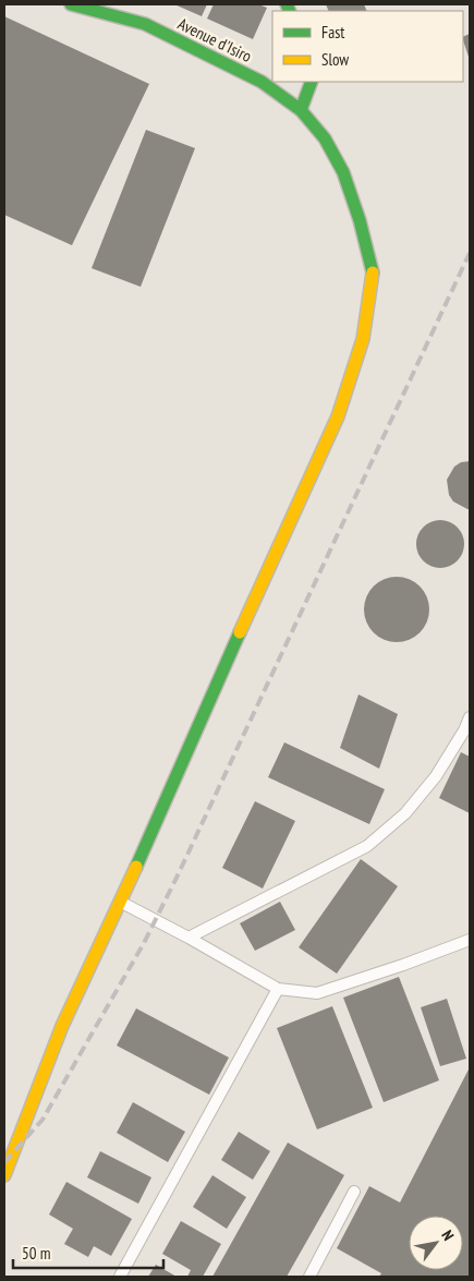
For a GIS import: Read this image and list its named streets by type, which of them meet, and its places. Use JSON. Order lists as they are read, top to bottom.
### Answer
{
  "streets": {
    "main road": ["Avenue d'Isiro"]
  },
  "legend": ["Fast", "Slow"],
  "scale_bar": "50 m",
  "north": "top right"
}
